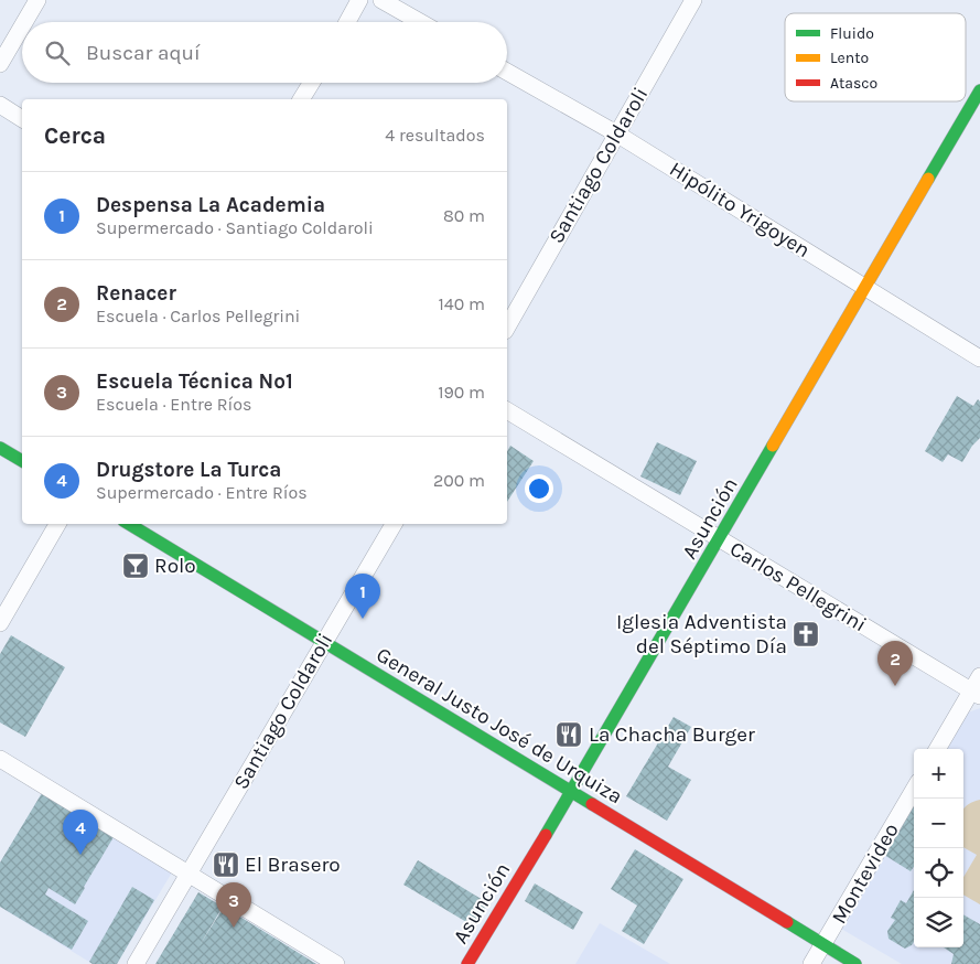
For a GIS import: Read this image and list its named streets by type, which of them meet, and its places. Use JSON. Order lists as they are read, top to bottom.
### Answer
{
  "streets": {
    "street": [
      "Santiago Coldaroli",
      "Hipólito Yrigoyen",
      "Asunción",
      "Carlos Pellegrini",
      "General Justo José de Urquiza",
      "Montevideo"
    ]
  },
  "crossings": [
    ["Santiago Coldaroli", "Hipólito Yrigoyen"],
    ["Santiago Coldaroli", "General Justo José de Urquiza"],
    ["Hipólito Yrigoyen", "Asunción"],
    ["Asunción", "Carlos Pellegrini"],
    ["Asunción", "General Justo José de Urquiza"],
    ["General Justo José de Urquiza", "Montevideo"]
  ],
  "places": {
    "bar": ["Rolo"],
    "church": ["Iglesia Adventista del Séptimo Día"],
    "restaurant": ["La Chacha Burger", "El Brasero"]
  },
  "legend": ["Fluido", "Lento", "Atasco"],
  "page": {
    "search": "Buscar aquí",
    "heading": ["Cerca", "4 resultados"],
    "list": [
      {
        "mark": "1",
        "name": "Despensa La Academia",
        "note": "Supermercado · Santiago Coldaroli",
        "value": "80 m"
      },
      {
        "mark": "2",
        "name": "Renacer",
        "note": "Escuela · Carlos Pellegrini",
        "value": "140 m"
      },
      {
        "mark": "3",
        "name": "Escuela Técnica Nº1",
        "note": "Escuela · Entre Ríos",
        "value": "190 m"
      },
      {
        "mark": "4",
        "name": "Drugstore La Turca",
        "note": "Supermercado · Entre Ríos",
        "value": "200 m"
      }
    ],
    "pins": [
      "1",
      "2",
      "4",
      "3"
    ],
    "map_buttons": ["+", "−"]
  }
}
